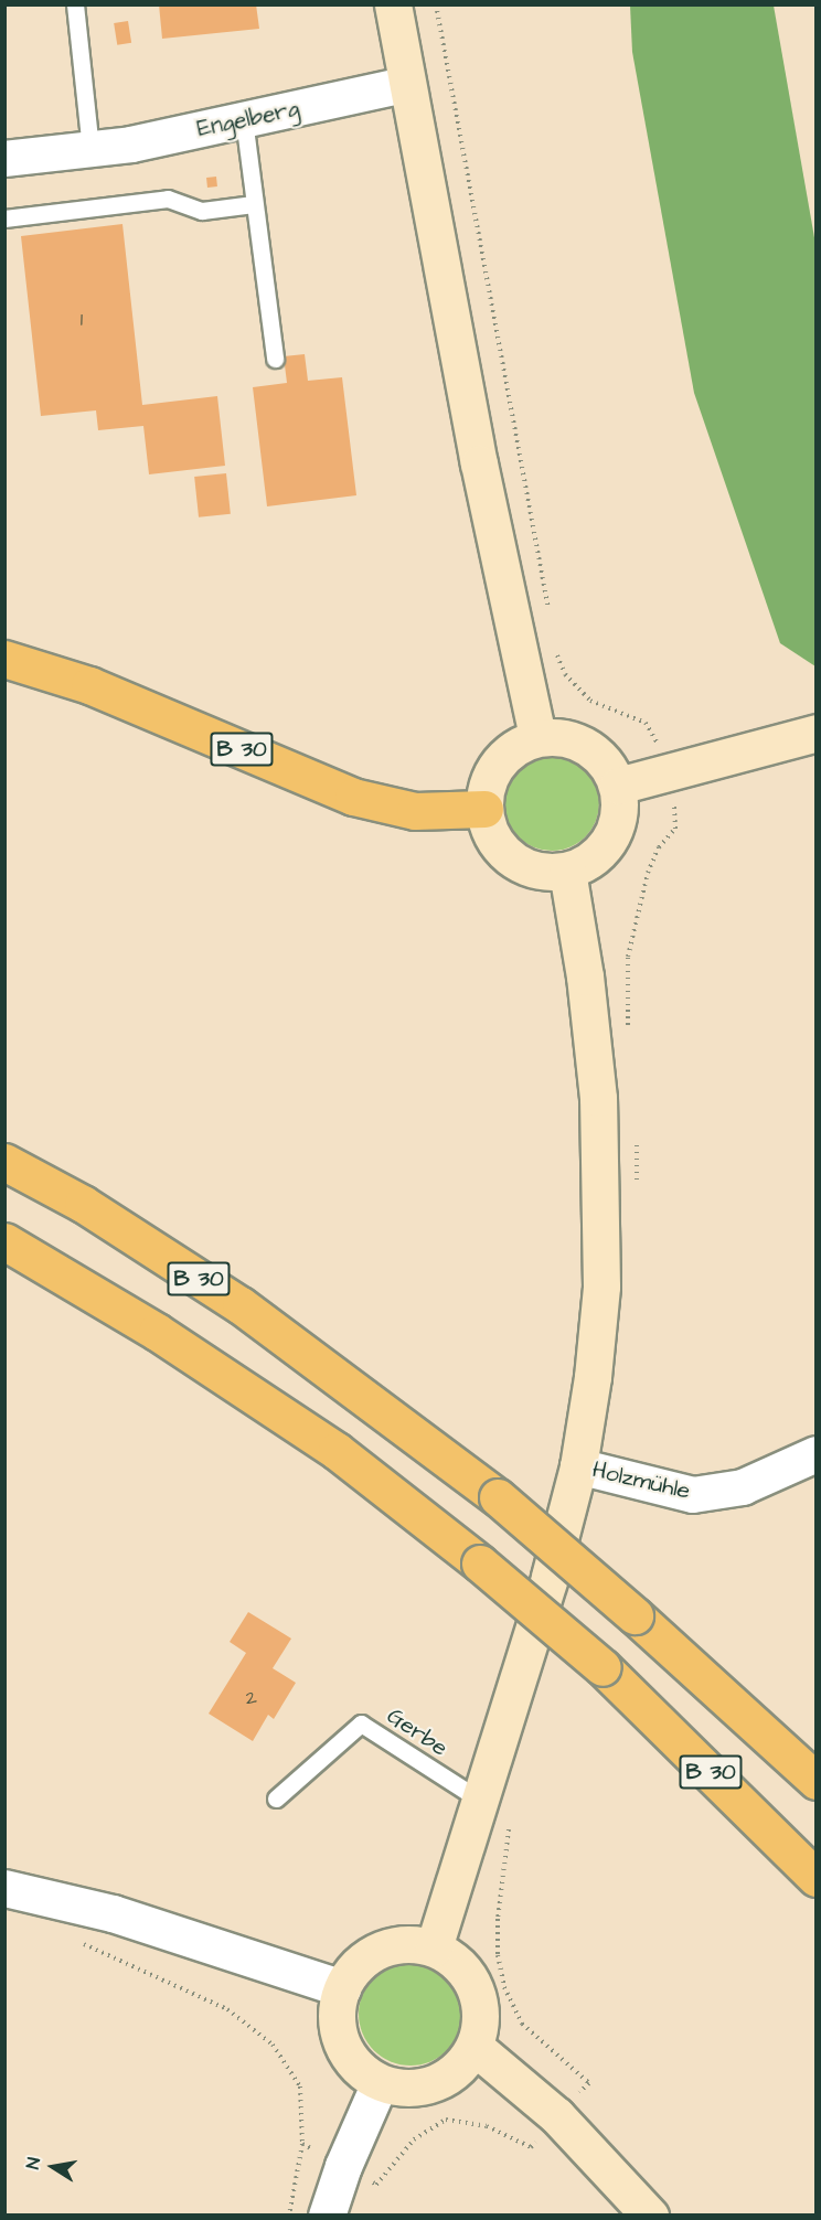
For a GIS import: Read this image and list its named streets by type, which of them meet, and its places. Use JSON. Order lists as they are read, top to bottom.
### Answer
{
  "streets": {
    "highway": ["B 30"],
    "street": ["Engelberg", "Holzmühle"],
    "lane": ["Gerbe"]
  },
  "house_numbers": ["1", "2"],
  "north": "left"
}
